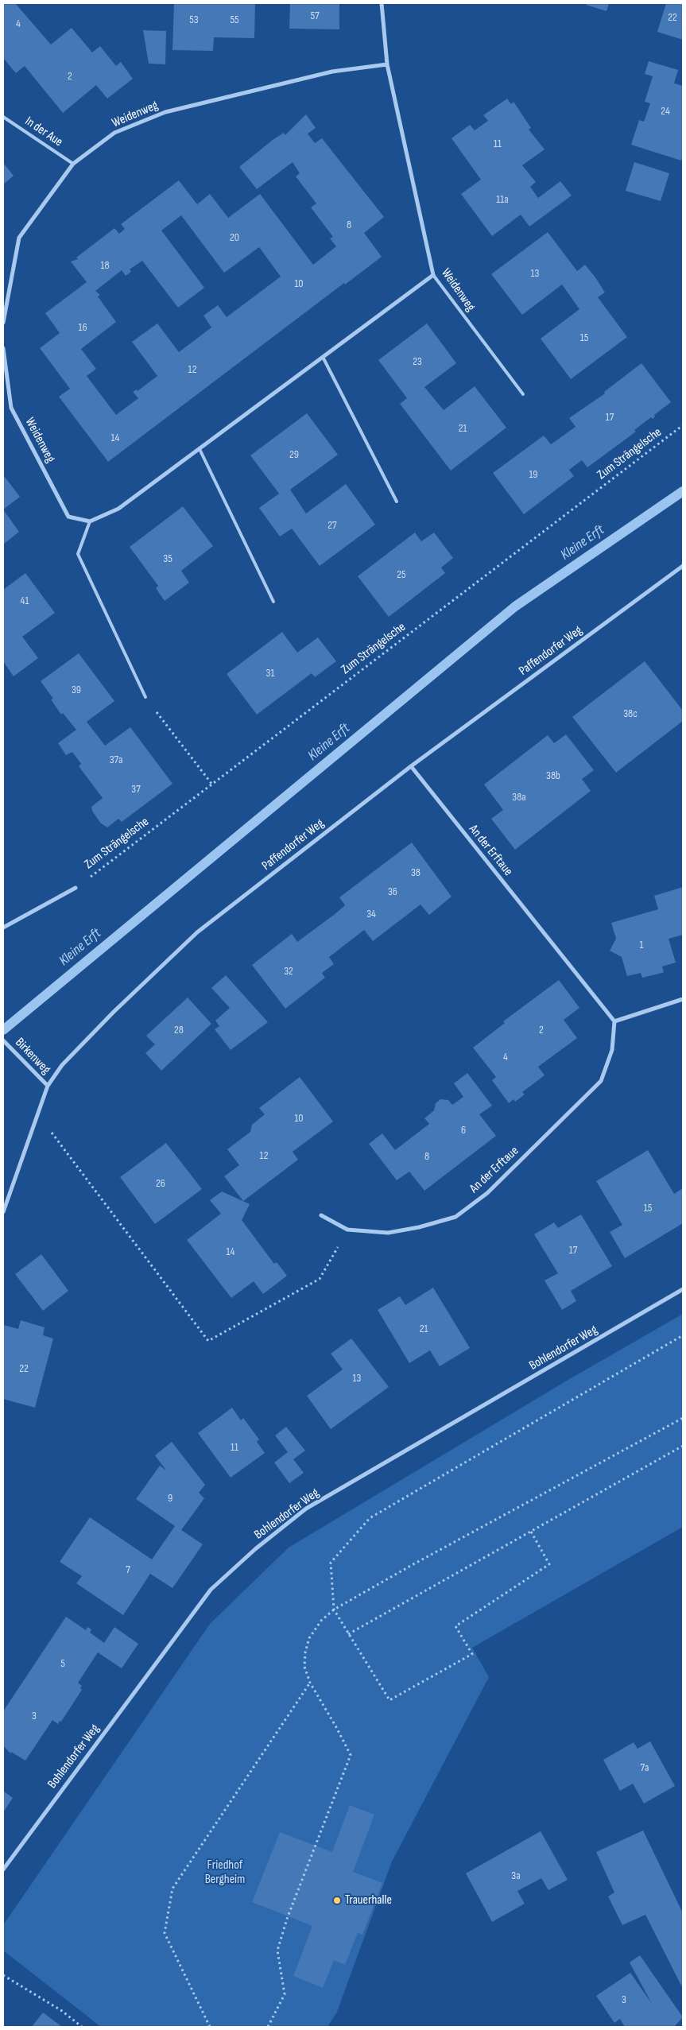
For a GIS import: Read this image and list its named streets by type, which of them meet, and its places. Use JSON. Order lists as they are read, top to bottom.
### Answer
{
  "streets": {
    "street": [
      "Weidenweg",
      "Paffendorfer Weg",
      "An der Erftaue",
      "Birkenweg",
      "Bohlendorfer Weg"
    ],
    "lane": ["In der Aue"],
    "path": ["Zum Strängelsche"]
  },
  "crossings": [
    ["Weidenweg", "In der Aue"],
    ["Paffendorfer Weg", "An der Erftaue"],
    ["Paffendorfer Weg", "Birkenweg"]
  ],
  "water": ["Kleine Erft"],
  "parks": ["Friedhof Bergheim"],
  "places": ["Trauerhalle"],
  "house_numbers": [
    "57",
    "22",
    "53",
    "55",
    "4",
    "2",
    "24",
    "11",
    "11a",
    "8",
    "20",
    "18",
    "13",
    "10",
    "16",
    "15",
    "23",
    "12",
    "17",
    "21",
    "14",
    "29",
    "19",
    "27",
    "35",
    "25",
    "41",
    "31",
    "39",
    "38c",
    "37a",
    "38b",
    "37",
    "38a",
    "38",
    "36",
    "34",
    "1",
    "32",
    "28",
    "2",
    "4",
    "10",
    "6",
    "12",
    "8",
    "26",
    "15",
    "17",
    "14",
    "21",
    "22",
    "13",
    "11",
    "9",
    "7",
    "5",
    "3",
    "7a",
    "3a",
    "3"
  ]
}
